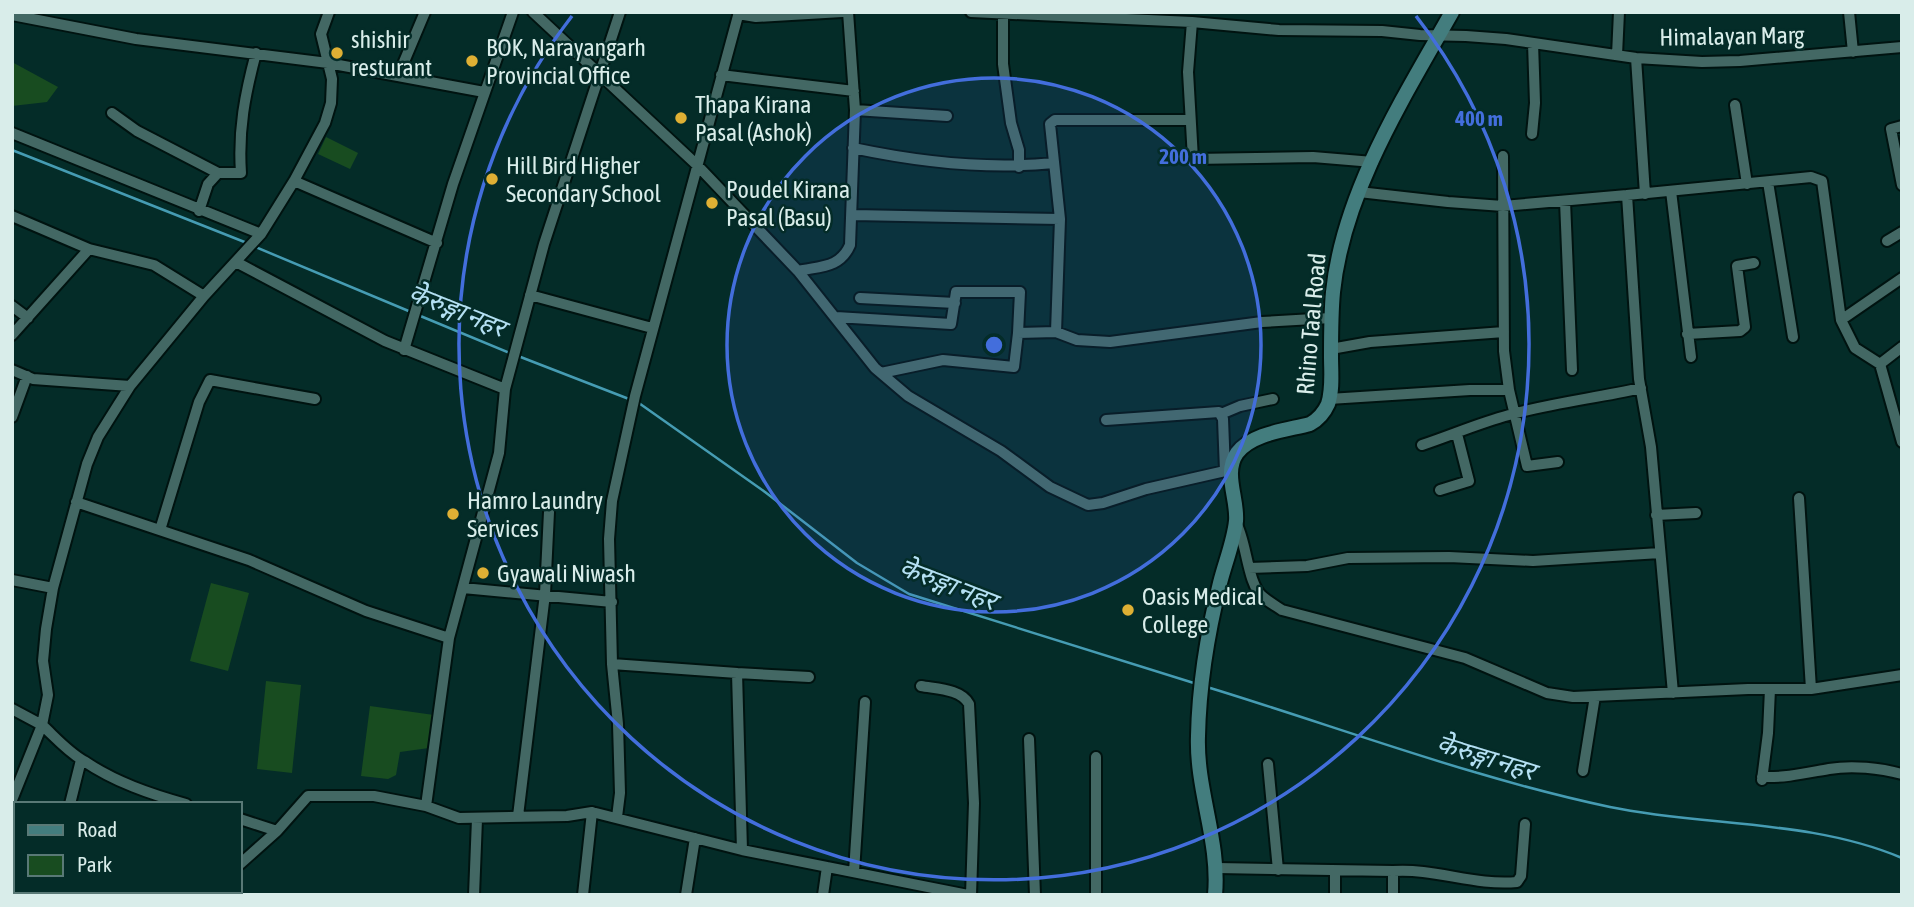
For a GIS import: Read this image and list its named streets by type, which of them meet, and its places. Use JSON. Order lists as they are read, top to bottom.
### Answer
{
  "streets": {
    "street": ["Himalayan Marg", "Rhino Taal Road"]
  },
  "crossings": [
    ["Himalayan Marg", "Rhino Taal Road"]
  ],
  "water": ["केेरुङ्गा नहर"],
  "places": [
    "shishir resturant",
    "BOK, Narayangarh Provincial Office",
    "Thapa Kirana Pasal (Ashok)",
    "Hill Bird Higher Secondary School",
    "Poudel Kirana Pasal (Basu)",
    "Hamro Laundry Services",
    "Gyawali Niwash",
    "Oasis Medical College"
  ],
  "legend": ["Road", "Park"],
  "rings": ["400 m", "200 m"]
}
